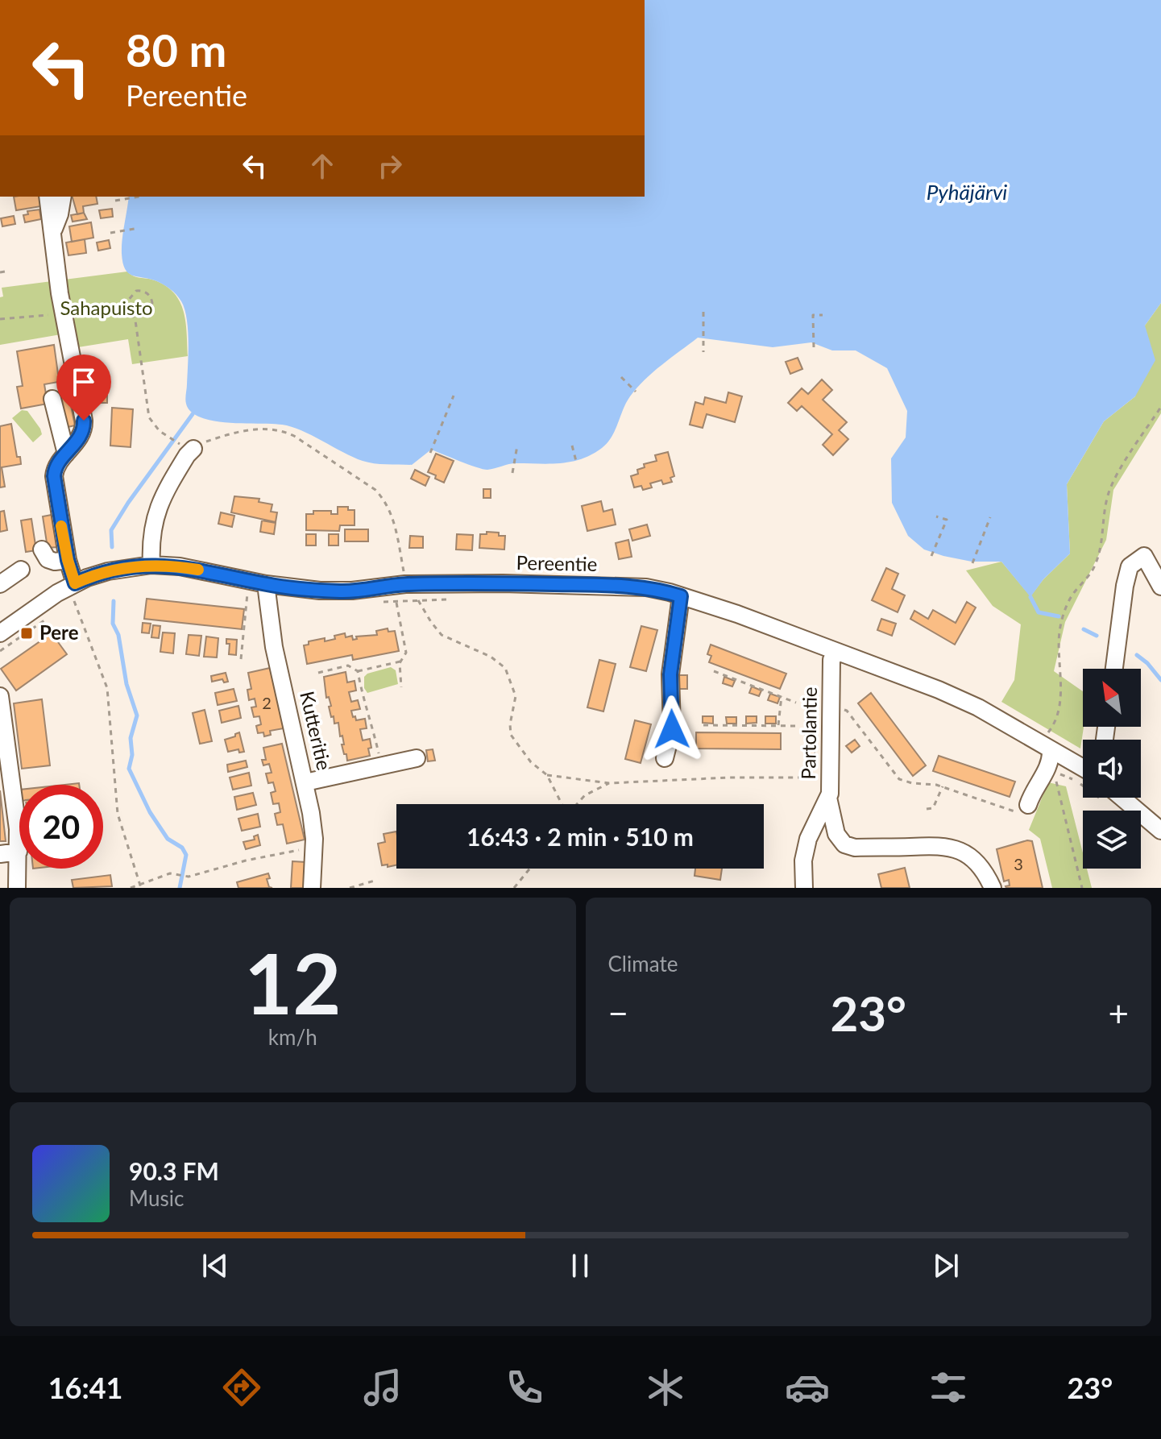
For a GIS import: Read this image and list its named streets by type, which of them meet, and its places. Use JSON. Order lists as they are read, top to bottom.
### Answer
{
  "streets": {
    "street": ["Pereentie", "Kutteritie", "Partolantie"]
  },
  "crossings": [
    ["Pereentie", "Kutteritie"],
    ["Pereentie", "Partolantie"]
  ],
  "water": ["Pyhäjärvi"],
  "parks": ["Sahapuisto"],
  "places": {
    "transit": ["Pere"]
  },
  "house_numbers": ["2", "3"],
  "north": "top left",
  "page": {
    "turn": ["80 m", "Pereentie"],
    "limit": "20",
    "trip": "16:43 · 2 min · 510 m",
    "tile": [
      ["12", "km/h"],
      "Climate"
    ],
    "heat": ["−", "23°", "+"],
    "song": ["90.3 FM", "Music"],
    "tabs": ["16:41", "23°"]
  }
}
